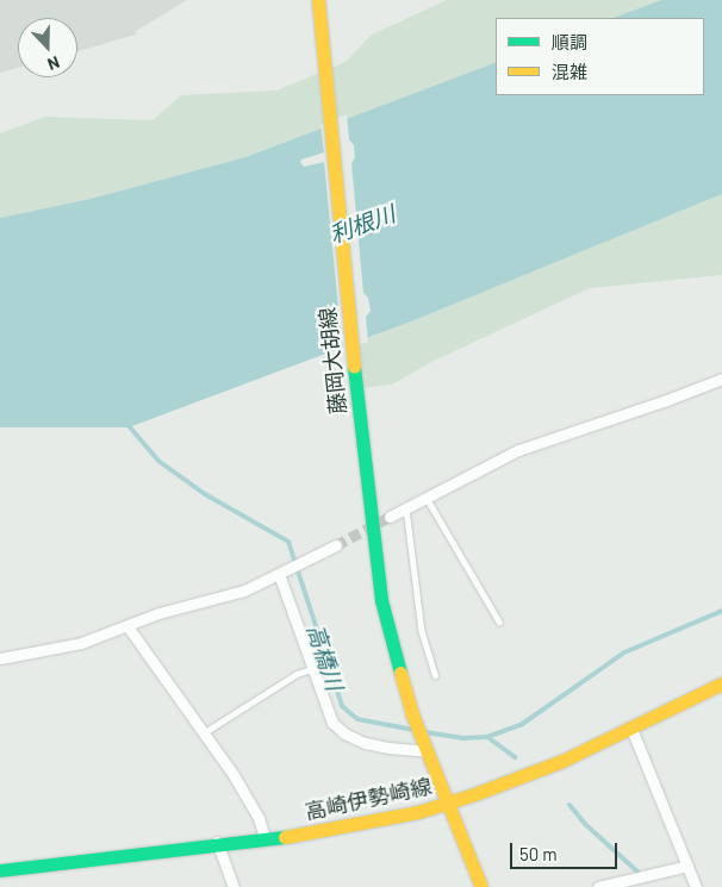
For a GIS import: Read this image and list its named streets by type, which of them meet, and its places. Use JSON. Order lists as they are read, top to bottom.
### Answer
{
  "streets": {
    "main road": ["藤岡大胡線", "高崎伊勢崎線"]
  },
  "water": ["利根川", "高橋川"],
  "legend": ["順調", "混雑"],
  "scale_bar": "50 m",
  "north": "bottom"
}
